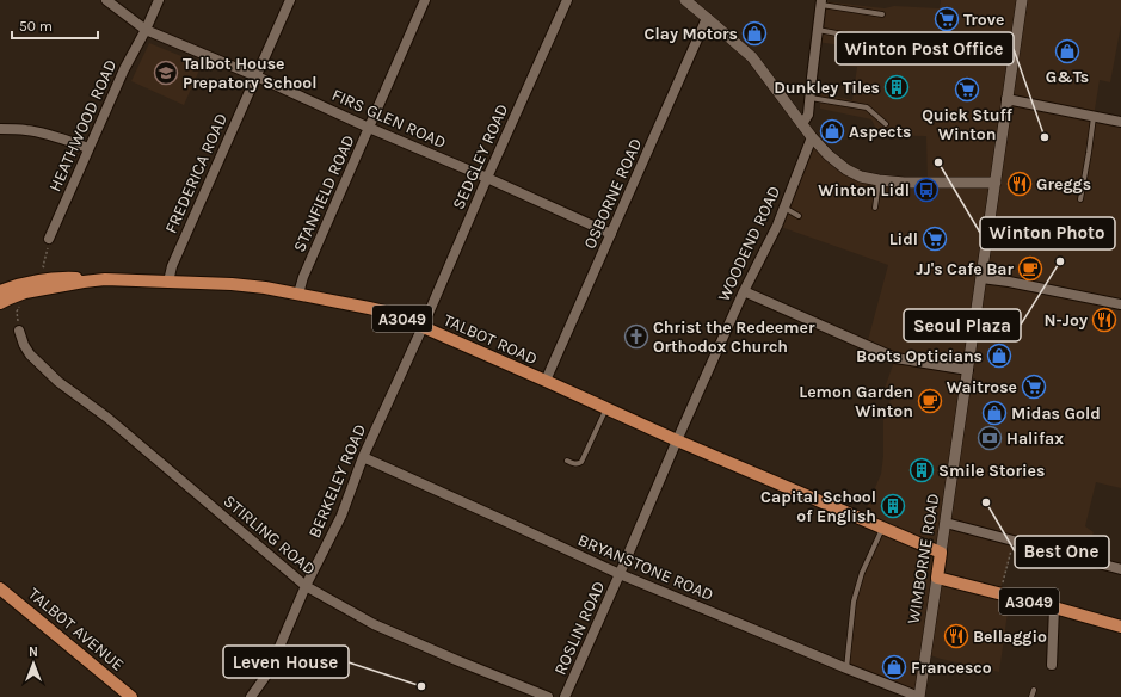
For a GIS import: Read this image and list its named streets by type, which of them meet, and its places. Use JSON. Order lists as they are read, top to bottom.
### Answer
{
  "streets": {
    "main road": [
      "A3049",
      "TALBOT ROAD",
      "WIMBORNE ROAD",
      "TALBOT AVENUE"
    ],
    "street": [
      "FIRS GLEN ROAD",
      "HEATHWOOD ROAD",
      "SEDGLEY ROAD",
      "FREDERICA ROAD",
      "STANFIELD ROAD",
      "OSBORNE ROAD",
      "WOODEND ROAD",
      "BERKELEY ROAD",
      "STIRLING ROAD",
      "BRYANSTONE ROAD",
      "ROSLIN ROAD"
    ]
  },
  "crossings": [
    ["FIRS GLEN ROAD", "HEATHWOOD ROAD"],
    ["FIRS GLEN ROAD", "SEDGLEY ROAD"],
    ["FIRS GLEN ROAD", "FREDERICA ROAD"],
    ["FIRS GLEN ROAD", "STANFIELD ROAD"],
    ["FIRS GLEN ROAD", "OSBORNE ROAD"],
    ["SEDGLEY ROAD", "TALBOT ROAD"],
    ["SEDGLEY ROAD", "BERKELEY ROAD"],
    ["FREDERICA ROAD", "TALBOT ROAD"],
    ["STANFIELD ROAD", "TALBOT ROAD"],
    ["OSBORNE ROAD", "TALBOT ROAD"],
    ["WOODEND ROAD", "TALBOT ROAD"],
    ["WOODEND ROAD", "ROSLIN ROAD"],
    ["A3049", "TALBOT ROAD"],
    ["A3049", "WIMBORNE ROAD"],
    ["TALBOT ROAD", "BERKELEY ROAD"],
    ["TALBOT ROAD", "WIMBORNE ROAD"],
    ["TALBOT ROAD", "ROSLIN ROAD"],
    ["BERKELEY ROAD", "STIRLING ROAD"],
    ["BERKELEY ROAD", "BRYANSTONE ROAD"],
    ["WIMBORNE ROAD", "BRYANSTONE ROAD"],
    ["BRYANSTONE ROAD", "ROSLIN ROAD"]
  ],
  "places": {
    "supermarket": [
      "Trove",
      "Quick Stuff Winton",
      "Lidl",
      "Waitrose"
    ],
    "shop": [
      "Clay Motors",
      "G&Ts",
      "Aspects",
      "Boots Opticians",
      "Midas Gold",
      "Francesco"
    ],
    "school or university": ["Talbot House Prepatory School"],
    "building": ["Dunkley Tiles", "Smile Stories", "Capital School of English"],
    "other": [
      "Winton Post Office",
      "Winton Photo",
      "Seoul Plaza",
      "Best One",
      "Leven House"
    ],
    "restaurant": ["Greggs", "N-Joy", "Bellaggio"],
    "bus stop": ["Winton Lidl"],
    "cafe": ["JJ's Cafe Bar", "Lemon Garden Winton"],
    "church": ["Christ the Redeemer Orthodox Church"],
    "bank": ["Halifax"]
  },
  "scale_bar": "50 m",
  "north": "top"
}
